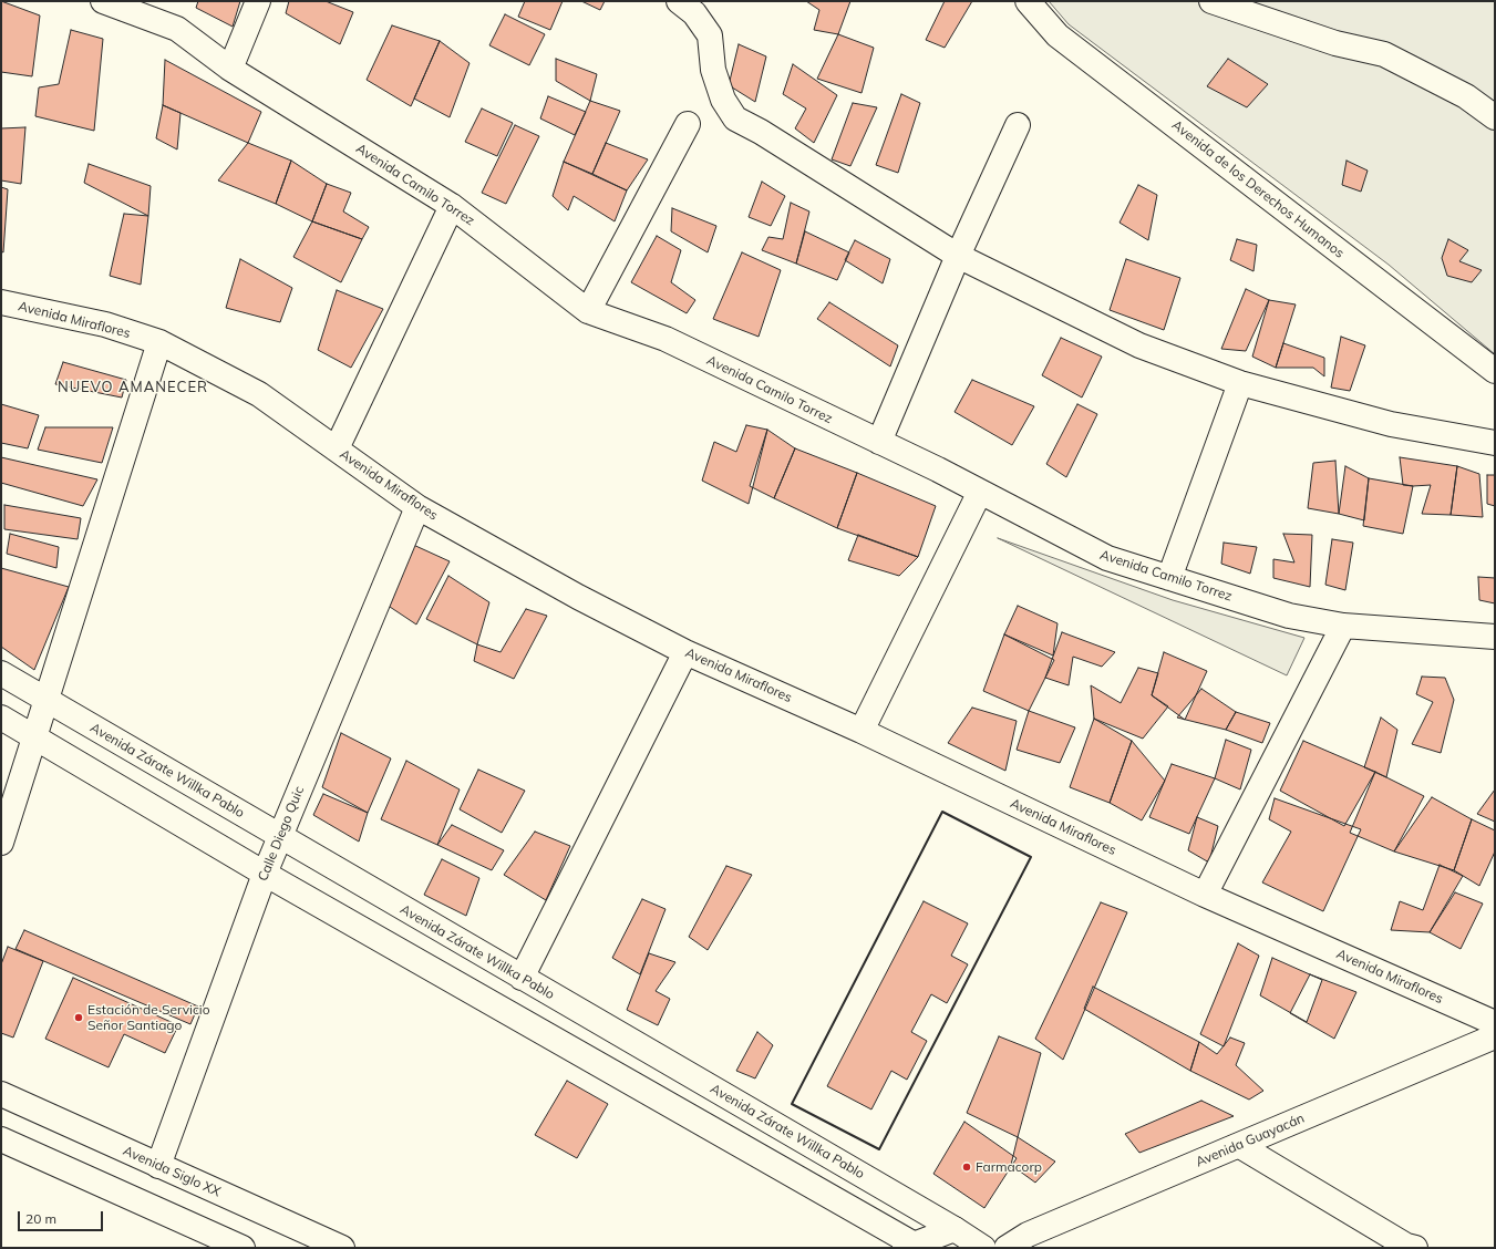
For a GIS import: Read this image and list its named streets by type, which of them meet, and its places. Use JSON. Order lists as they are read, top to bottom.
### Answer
{
  "streets": {
    "main road": [
      "Avenida Camilo Torrez",
      "Avenida de los Derechos Humanos",
      "Avenida Miraflores",
      "Avenida Zárate Willka Pablo",
      "Calle Diego Quic",
      "Avenida Guayacán",
      "Avenida Siglo XX"
    ]
  },
  "crossings": [
    ["Avenida Miraflores", "Calle Diego Quic"],
    ["Avenida Zárate Willka Pablo", "Calle Diego Quic"],
    ["Calle Diego Quic", "Avenida Siglo XX"]
  ],
  "districts": ["NUEVO AMANECER"],
  "places": ["Estación de Servicio Señor Santiago", "Farmacorp"],
  "scale_bar": "20 m"
}
